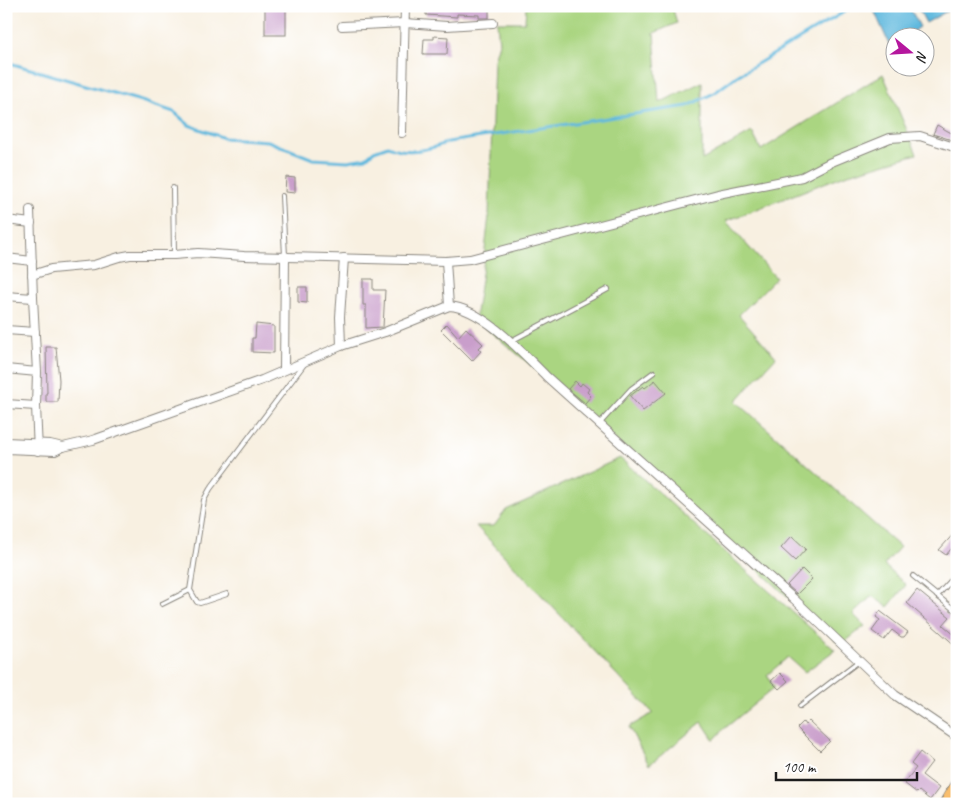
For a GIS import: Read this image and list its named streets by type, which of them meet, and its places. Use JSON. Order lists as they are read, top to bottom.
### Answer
{
  "scale_bar": "100 m",
  "north": "right"
}
